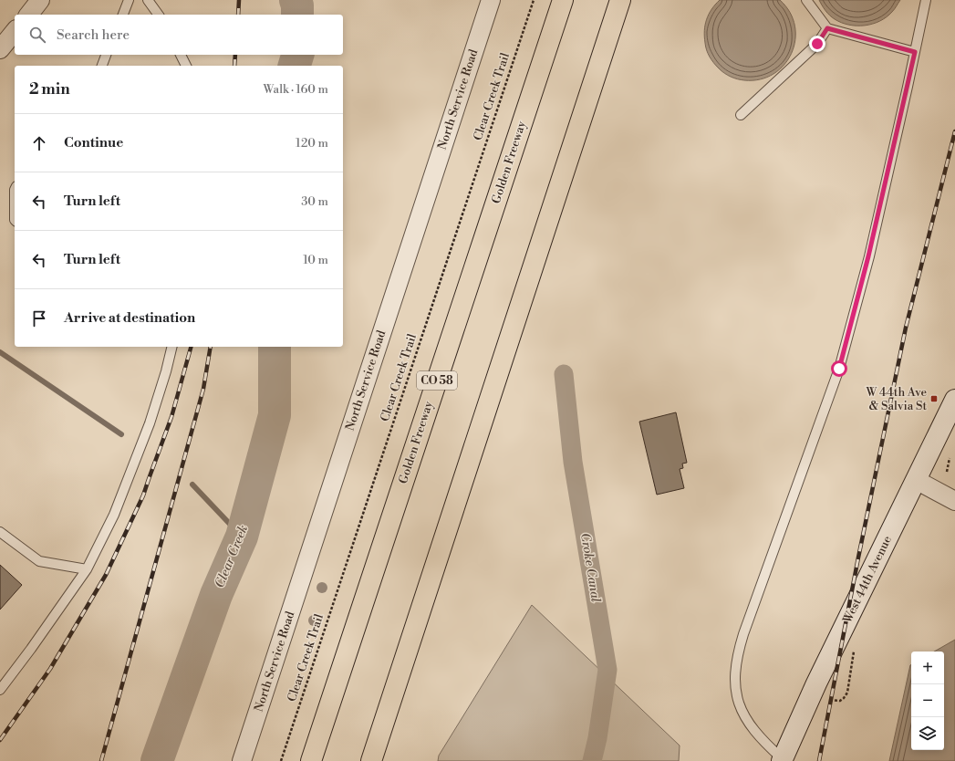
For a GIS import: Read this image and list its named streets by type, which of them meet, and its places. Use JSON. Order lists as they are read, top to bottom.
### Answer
{
  "streets": {
    "highway": ["Golden Freeway", "CO 58"],
    "street": ["North Service Road", "West 44th Avenue"],
    "path": ["Clear Creek Trail"]
  },
  "water": ["Clear Creek", "Croke Canal"],
  "places": {
    "transit": ["W 44th Ave & Salvia St"]
  },
  "page": {
    "search": "Search here",
    "heading": ["2 min", "Walk · 160 m"],
    "list": [
      ["Continue", "120 m"],
      ["Turn left", "30 m"],
      ["Turn left", "10 m"],
      "Arrive at destination"
    ],
    "map_buttons": ["+", "−"]
  }
}
